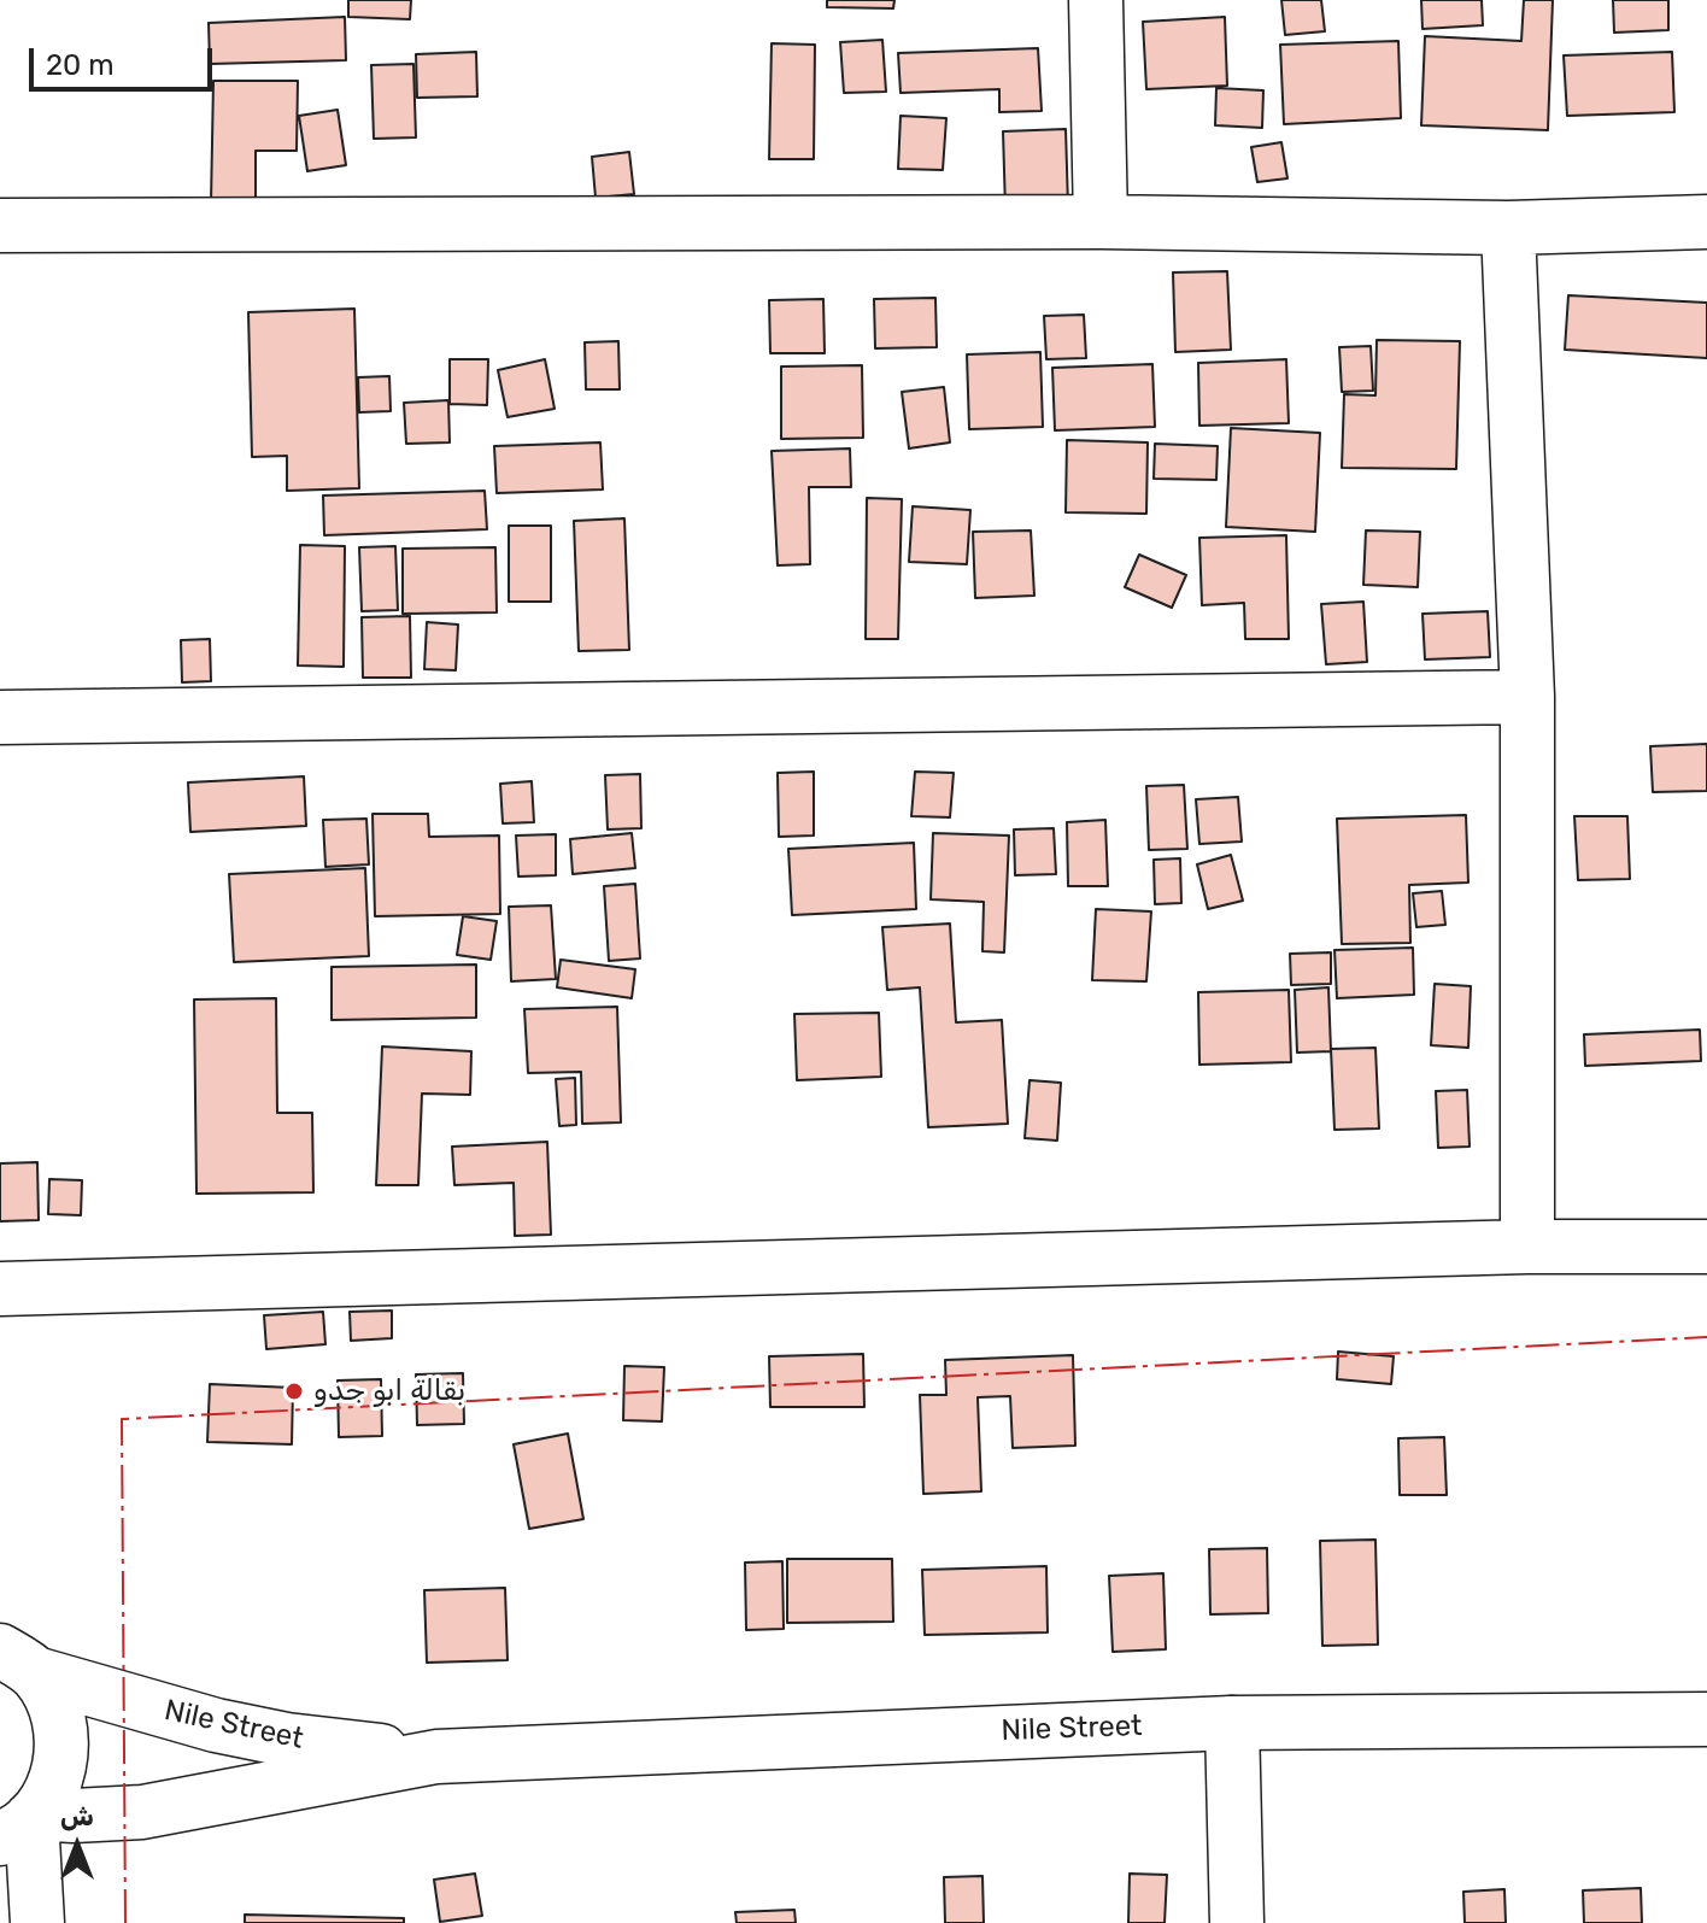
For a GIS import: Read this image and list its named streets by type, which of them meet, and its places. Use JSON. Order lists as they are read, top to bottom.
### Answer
{
  "streets": {
    "street": ["Nile Street"]
  },
  "places": ["بقالة ابو جدو"],
  "scale_bar": "20 m",
  "north": "top"
}
